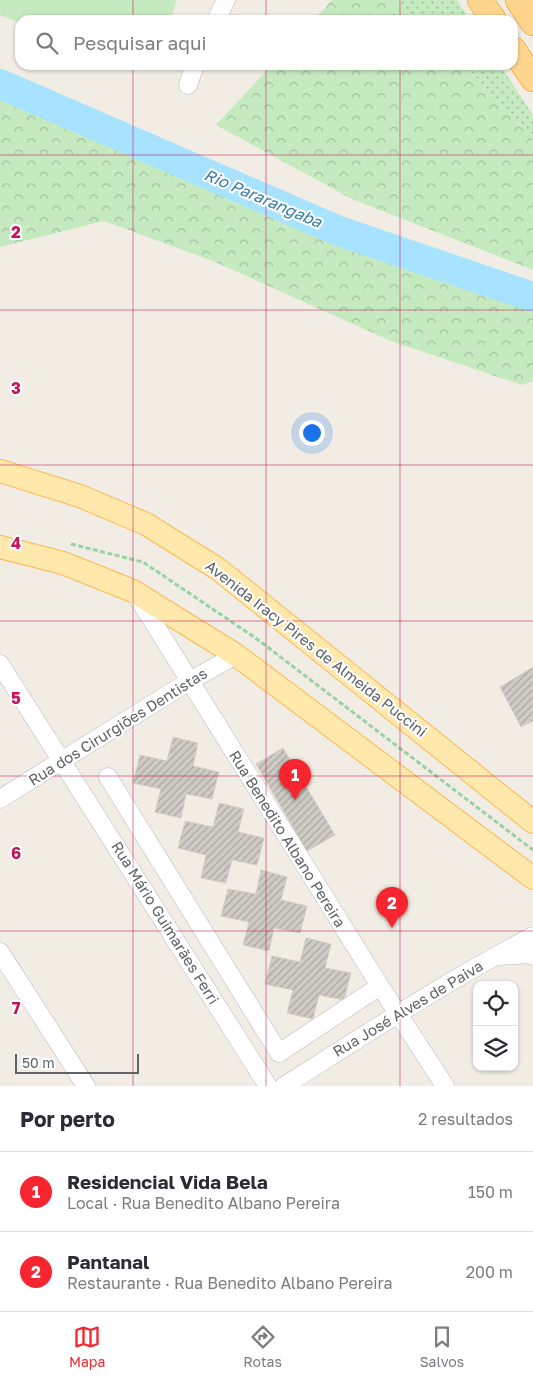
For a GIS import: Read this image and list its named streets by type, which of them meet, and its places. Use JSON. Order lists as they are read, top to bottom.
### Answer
{
  "streets": {
    "main road": ["Avenida Iracy Pires de Almeida Puccini"],
    "street": [
      "Rua dos Cirurgiões Dentistas",
      "Rua Benedito Albano Pereira",
      "Rua Mário Guimarães Ferri",
      "Rua José Alves de Paiva"
    ]
  },
  "crossings": [
    ["Rua dos Cirurgiões Dentistas", "Rua Benedito Albano Pereira"],
    ["Rua dos Cirurgiões Dentistas", "Rua Mário Guimarães Ferri"],
    ["Rua Benedito Albano Pereira", "Rua José Alves de Paiva"]
  ],
  "water": ["Rio Pararangaba"],
  "scale_bar": "50 m",
  "page": {
    "search": "Pesquisar aqui",
    "pins": ["1", "2"],
    "scale": "50 m",
    "heading": ["Por perto", "2 resultados"],
    "list": [
      {
        "mark": "1",
        "name": "Residencial Vida Bela",
        "note": "Local · Rua Benedito Albano Pereira",
        "value": "150 m"
      },
      {
        "mark": "2",
        "name": "Pantanal",
        "note": "Restaurante · Rua Benedito Albano Pereira",
        "value": "200 m"
      }
    ],
    "nav": ["Mapa", "Rotas", "Salvos"]
  },
  "grid": {
    "rows": [
      "2",
      "3",
      "4",
      "5",
      "6",
      "7"
    ]
  }
}
